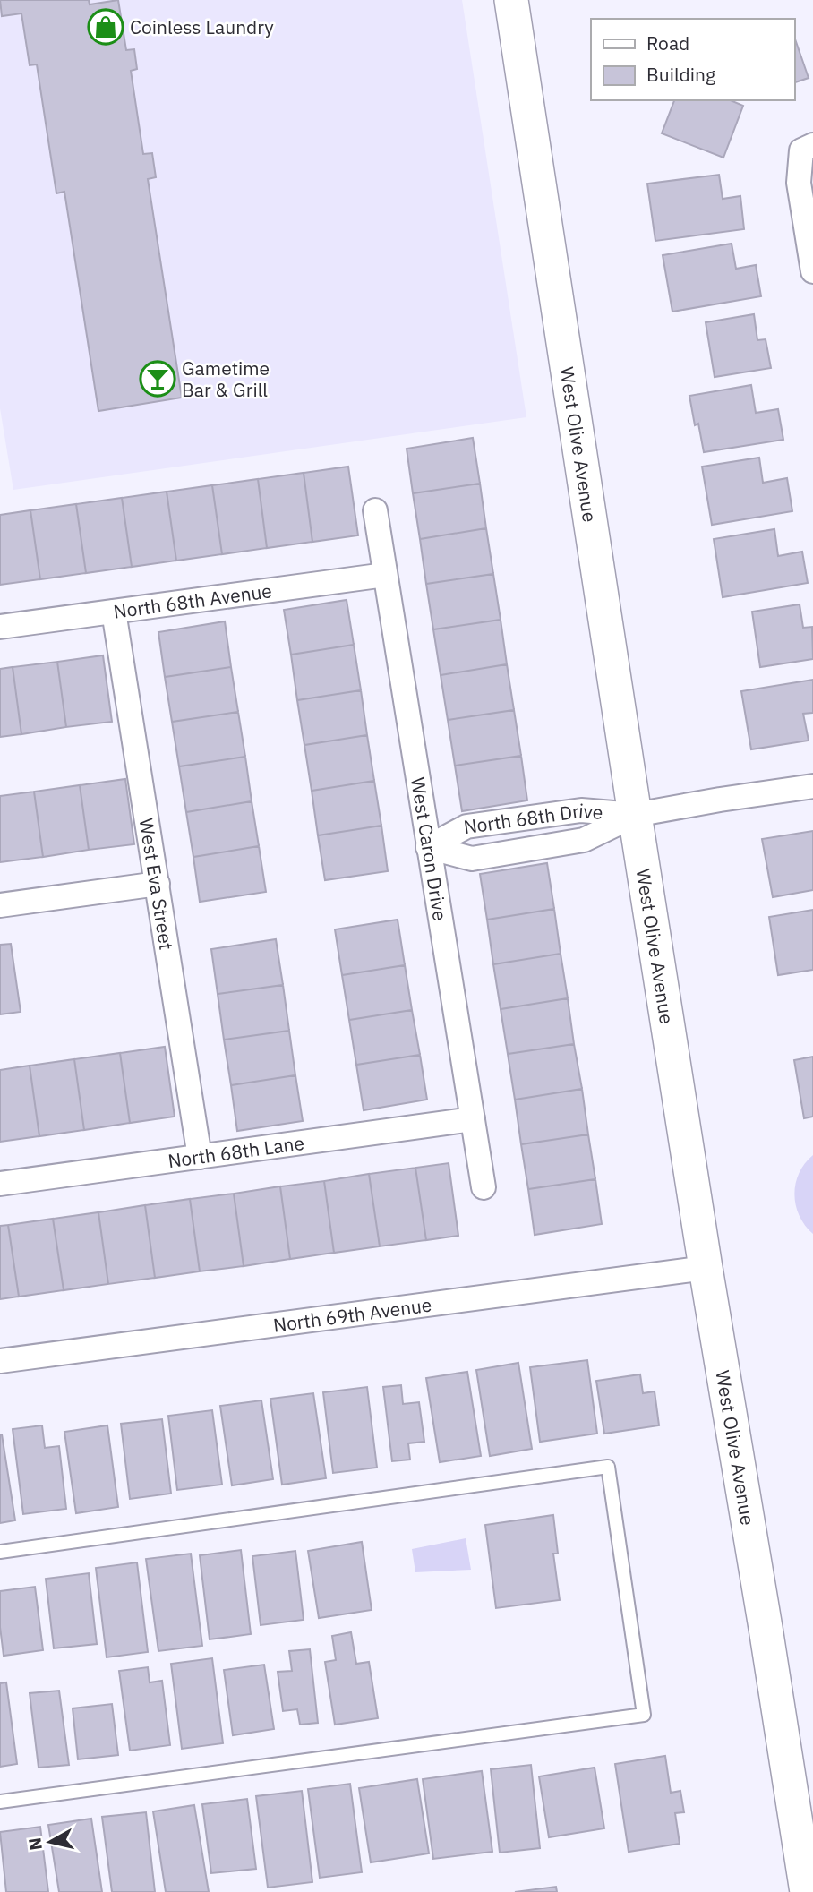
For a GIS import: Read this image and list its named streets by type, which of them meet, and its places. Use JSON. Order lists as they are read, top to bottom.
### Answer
{
  "streets": {
    "main road": ["West Olive Avenue"],
    "street": [
      "North 68th Avenue",
      "North 68th Drive",
      "West Caron Drive",
      "West Eva Street",
      "North 68th Lane",
      "North 69th Avenue"
    ]
  },
  "crossings": [
    ["West Olive Avenue", "North 68th Drive"],
    ["West Olive Avenue", "North 69th Avenue"],
    ["North 68th Avenue", "West Caron Drive"],
    ["North 68th Avenue", "West Eva Street"],
    ["North 68th Drive", "West Caron Drive"],
    ["West Caron Drive", "North 68th Lane"],
    ["West Eva Street", "North 68th Lane"]
  ],
  "places": {
    "shop": ["Coinless Laundry"],
    "bar": ["Gametime Bar & Grill"]
  },
  "legend": ["Road", "Building"],
  "north": "left"
}
